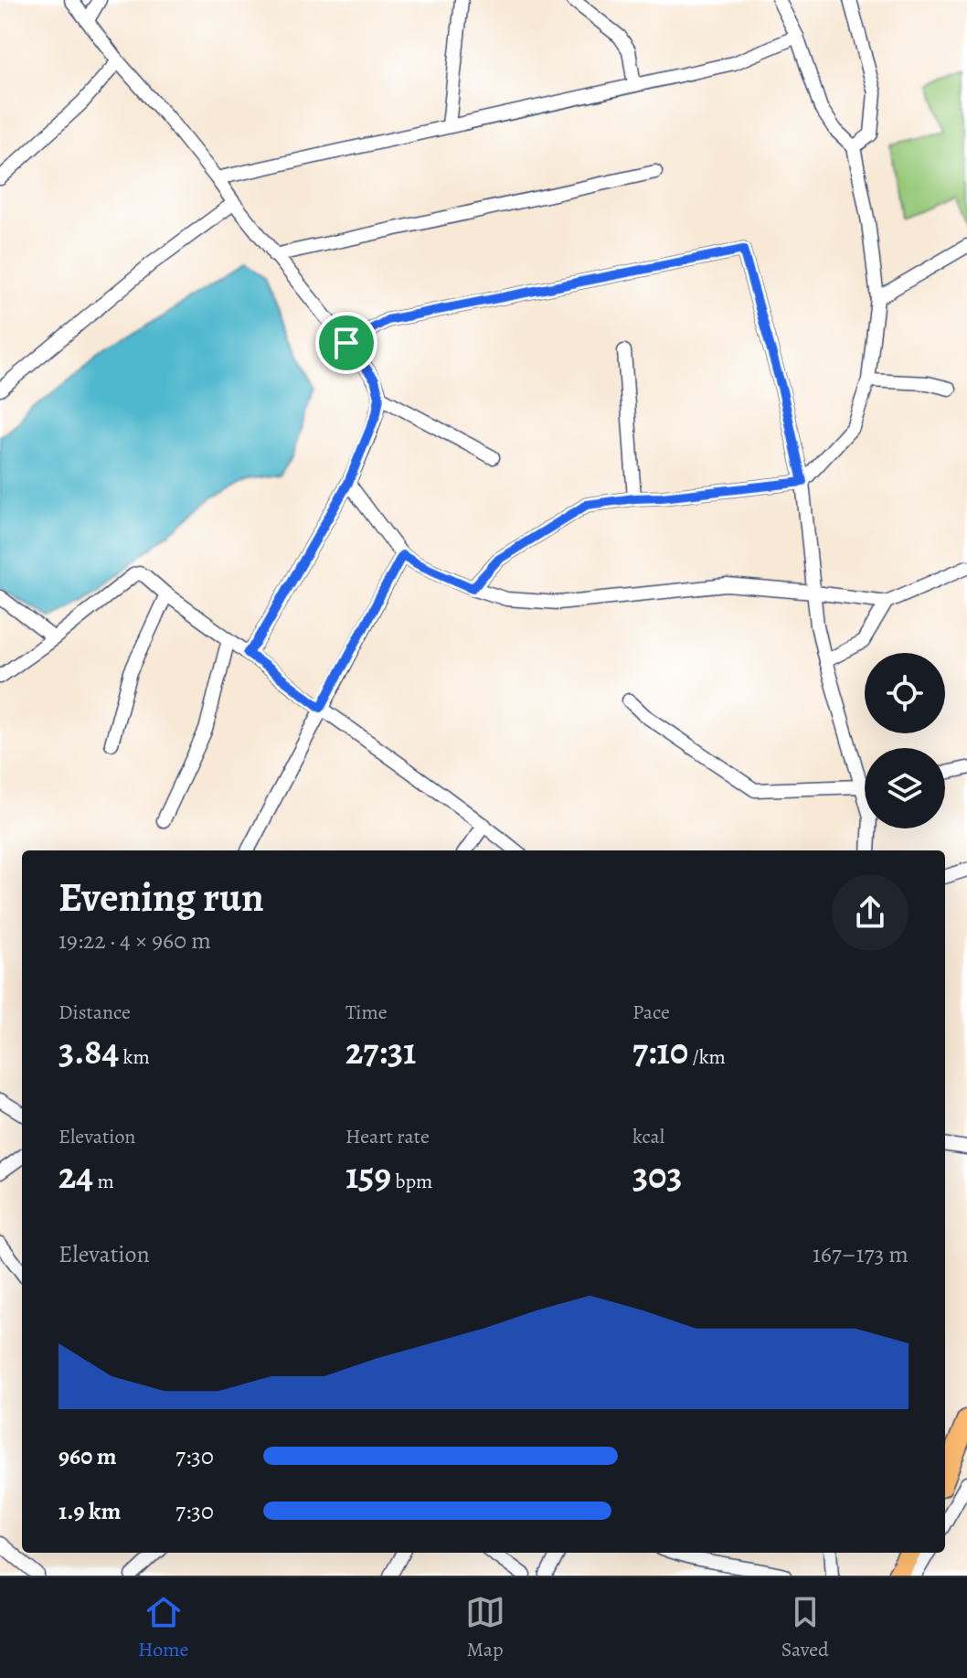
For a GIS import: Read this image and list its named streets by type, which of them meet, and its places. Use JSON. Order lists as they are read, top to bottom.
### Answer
{
  "page": {
    "heading": ["Evening run", "19:22 · 4 × 960 m"],
    "stats": [
      ["Distance", "3.84 km"],
      ["Time", "27:31"],
      ["Pace", "7:10 /km"],
      ["Elevation", "24 m"],
      ["Heart rate", "159 bpm"],
      ["kcal", "303"]
    ],
    "chart": ["Elevation", "167–173 m"],
    "list": [
      {
        "name": "960 m",
        "note": "7:30"
      },
      {
        "name": "1.9 km",
        "note": "7:30"
      }
    ],
    "tabs": ["Home", "Map", "Saved"]
  }
}
